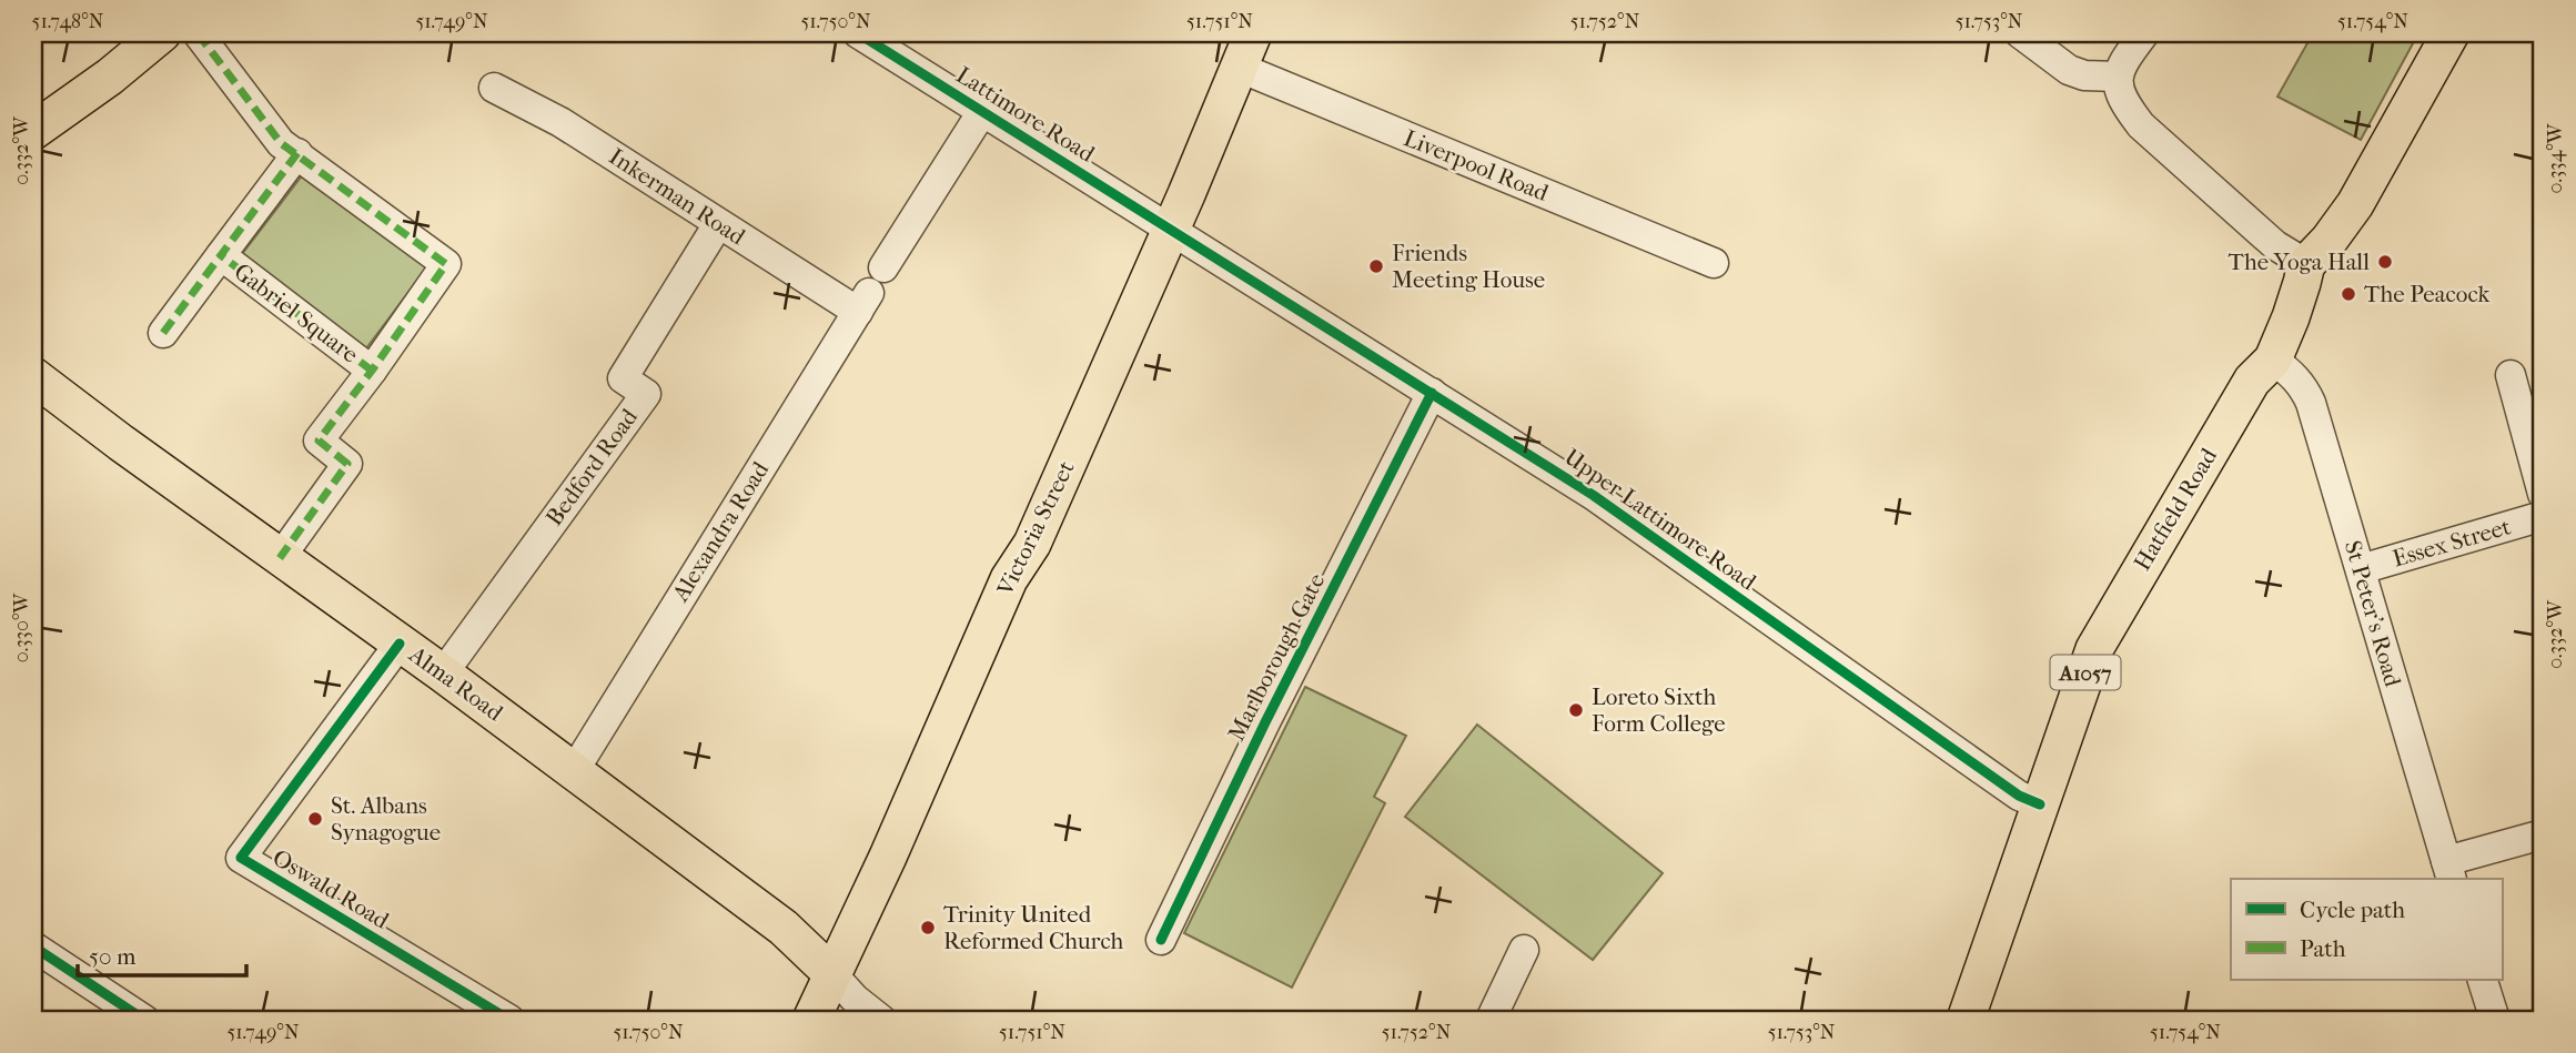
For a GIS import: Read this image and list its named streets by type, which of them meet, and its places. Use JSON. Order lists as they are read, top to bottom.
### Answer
{
  "streets": {
    "main road": [
      "Hatfield Road",
      "Victoria Street",
      "A1057",
      "Alma Road"
    ],
    "street": [
      "Lattimore Road",
      "Liverpool Road",
      "Inkerman Road",
      "Gabriel Square",
      "Bedford Road",
      "Upper Lattimore Road",
      "Alexandra Road",
      "Essex Street",
      "St Peter's Road",
      "Marlborough Gate",
      "Oswald Road"
    ]
  },
  "crossings": [
    ["Lattimore Road", "Upper Lattimore Road"],
    ["Lattimore Road", "Victoria Street"],
    ["Lattimore Road", "Alexandra Road"],
    ["Liverpool Road", "Victoria Street"],
    ["Inkerman Road", "Bedford Road"],
    ["Inkerman Road", "Alexandra Road"],
    ["Gabriel Square", "Alma Road"],
    ["Bedford Road", "Alma Road"],
    ["Hatfield Road", "Upper Lattimore Road"],
    ["Hatfield Road", "St Peter's Road"],
    ["Upper Lattimore Road", "Victoria Street"],
    ["Upper Lattimore Road", "Marlborough Gate"],
    ["Victoria Street", "Alma Road"],
    ["Alexandra Road", "Alma Road"],
    ["Essex Street", "St Peter's Road"],
    ["Alma Road", "Oswald Road"]
  ],
  "places": [
    "The Yoga Hall",
    "Friends Meeting House",
    "The Peacock",
    "Loreto Sixth Form College",
    "St. Albans Synagogue",
    "Trinity United Reformed Church"
  ],
  "legend": ["Cycle path", "Path"],
  "scale_bar": "50 m",
  "coordinates": [
    "51.748°N",
    "51.749°N",
    "51.750°N",
    "51.751°N",
    "51.752°N",
    "51.753°N",
    "51.754°N",
    "0.332°W",
    "0.334°W",
    "0.330°W"
  ]
}
